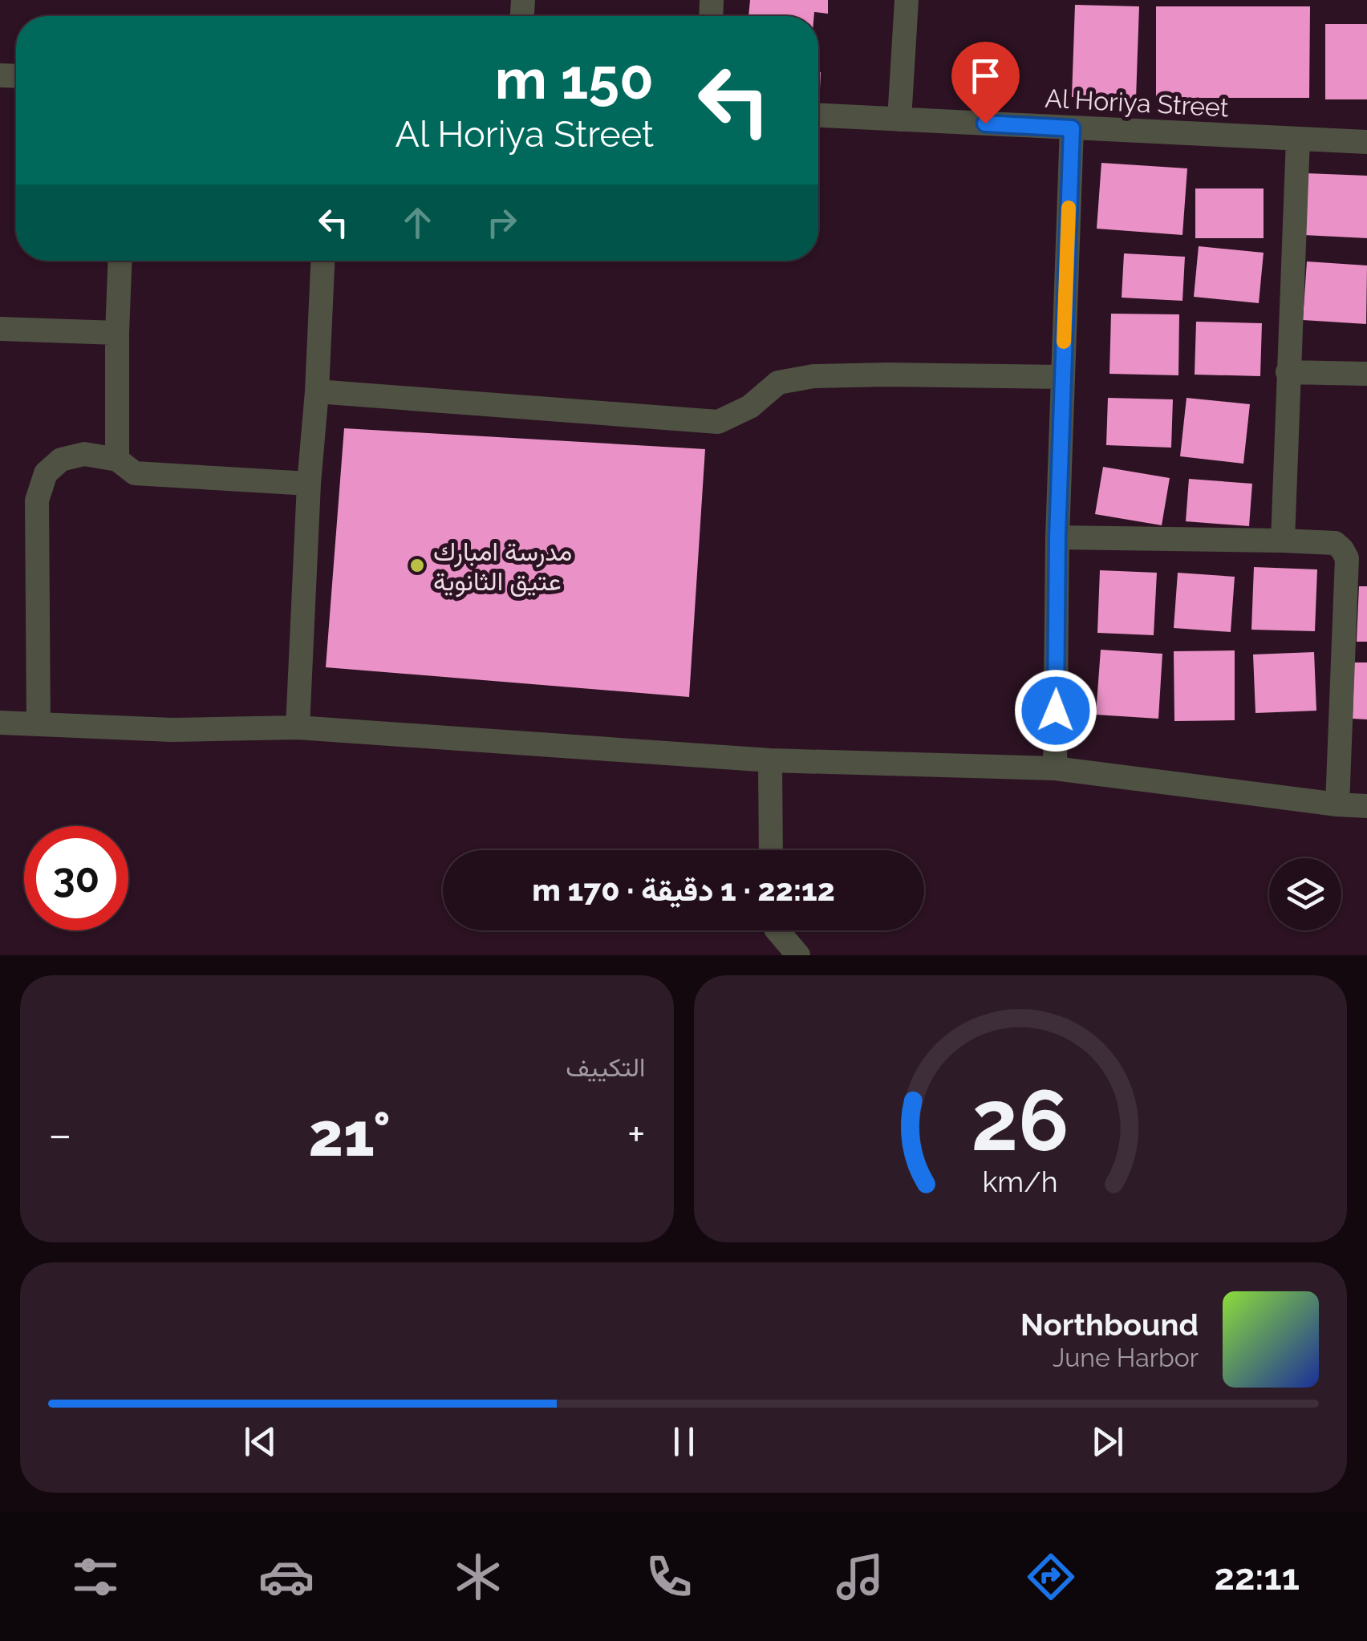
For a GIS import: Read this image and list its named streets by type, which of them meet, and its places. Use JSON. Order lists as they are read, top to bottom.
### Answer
{
  "streets": {
    "street": ["Al Horiya Street"]
  },
  "places": ["مدرسة امبارك عتيق الثانوية"],
  "page": {
    "turn": ["150 m", "Al Horiya Street"],
    "limit": "30",
    "trip": "22:12 · 1 دقيقة · 170 m",
    "tile": "التكييف",
    "heat": ["−", "21°", "+"],
    "song": ["Northbound", "June Harbor"],
    "tabs": "22:11",
    "gauge": ["26", "km/h"]
  }
}
